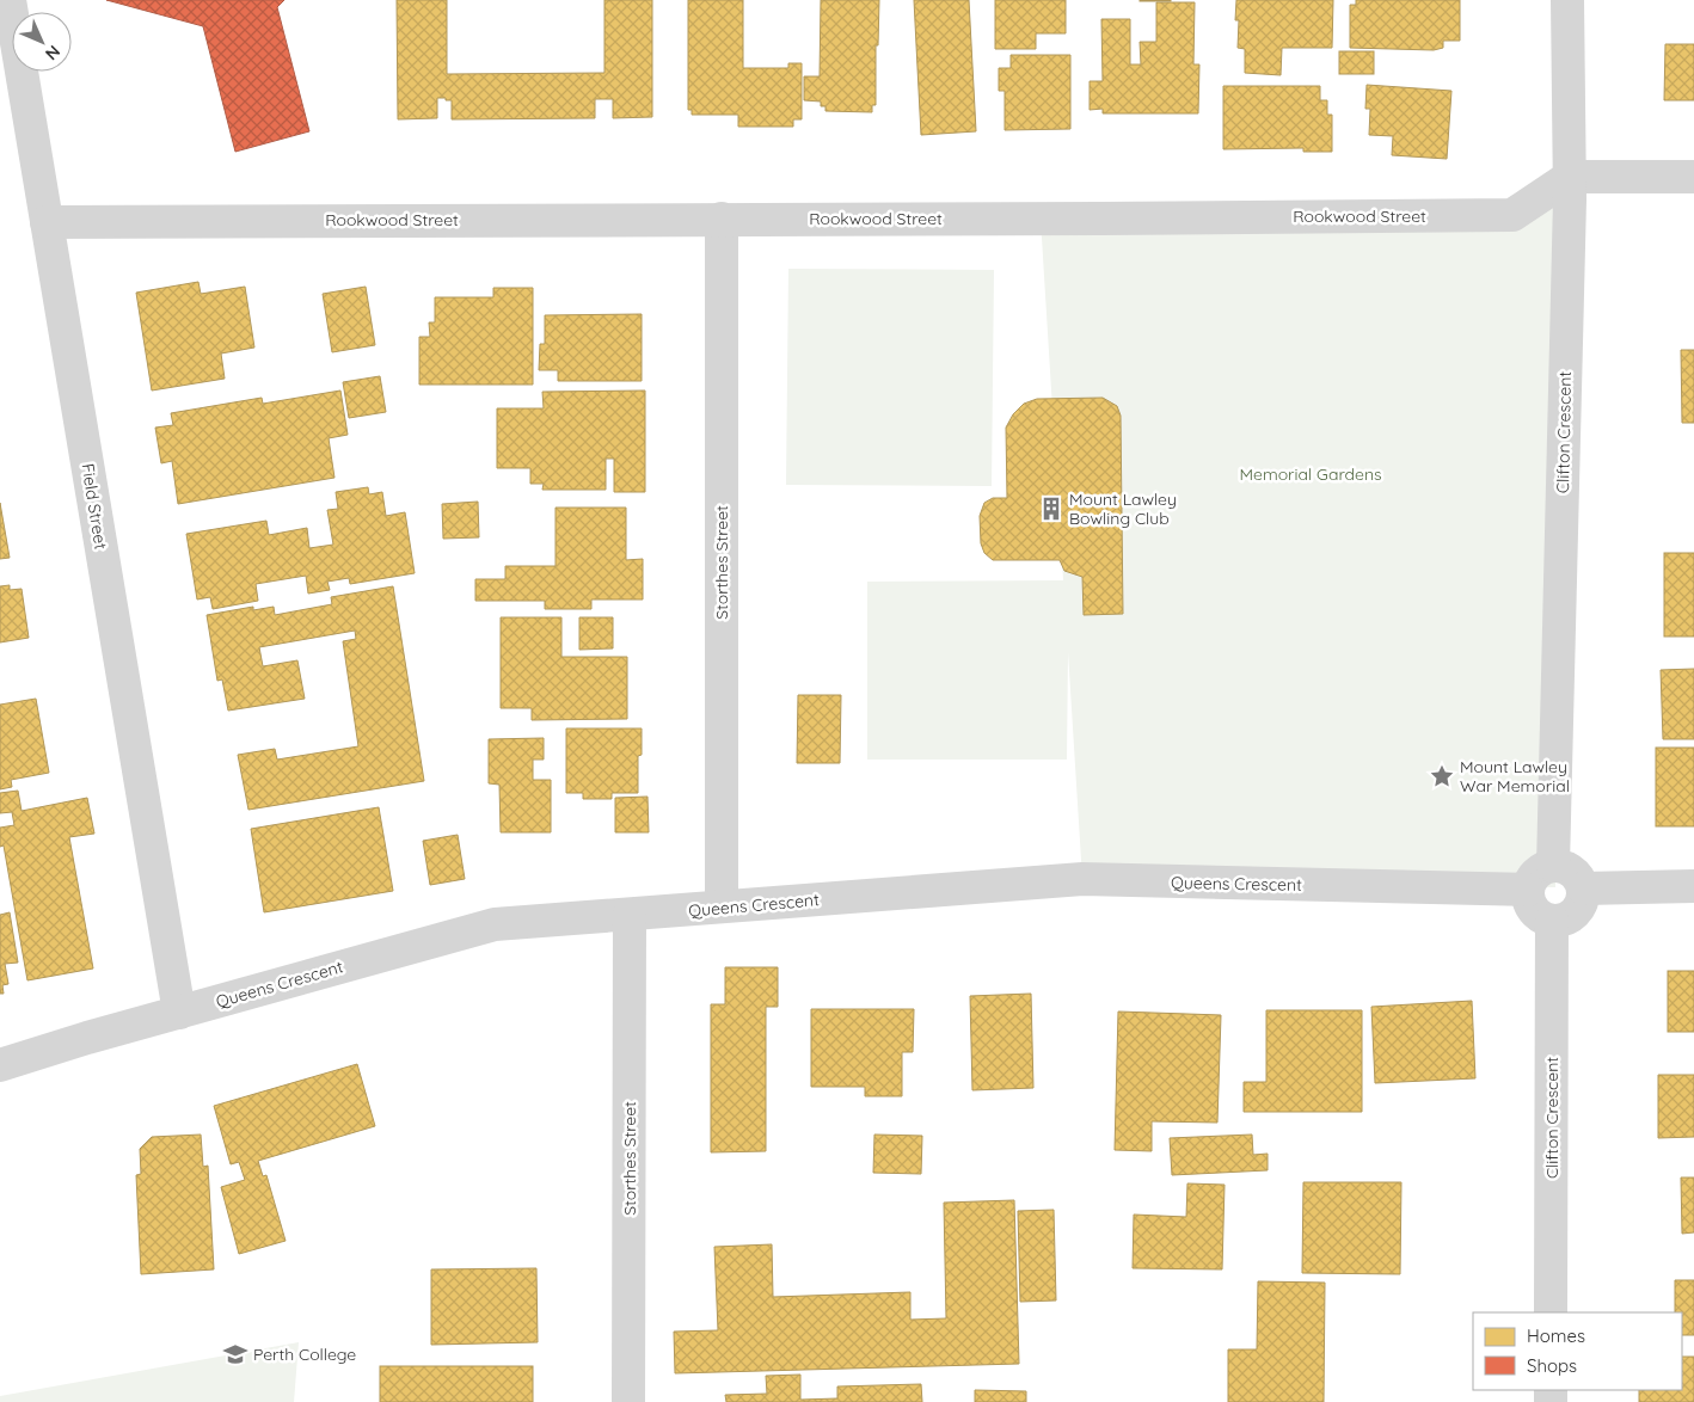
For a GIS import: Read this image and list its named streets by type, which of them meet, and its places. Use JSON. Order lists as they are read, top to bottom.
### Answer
{
  "streets": {
    "street": [
      "Rookwood Street",
      "Clifton Crescent",
      "Field Street",
      "Storthes Street",
      "Queens Crescent"
    ]
  },
  "crossings": [
    ["Rookwood Street", "Clifton Crescent"],
    ["Rookwood Street", "Field Street"],
    ["Rookwood Street", "Storthes Street"],
    ["Clifton Crescent", "Queens Crescent"],
    ["Field Street", "Queens Crescent"],
    ["Storthes Street", "Queens Crescent"]
  ],
  "parks": ["Memorial Gardens"],
  "places": {
    "building": ["Mount Lawley Bowling Club"],
    "place": ["Mount Lawley War Memorial"],
    "school or university": ["Perth College"]
  },
  "legend": ["Homes", "Shops"],
  "north": "bottom right"
}
